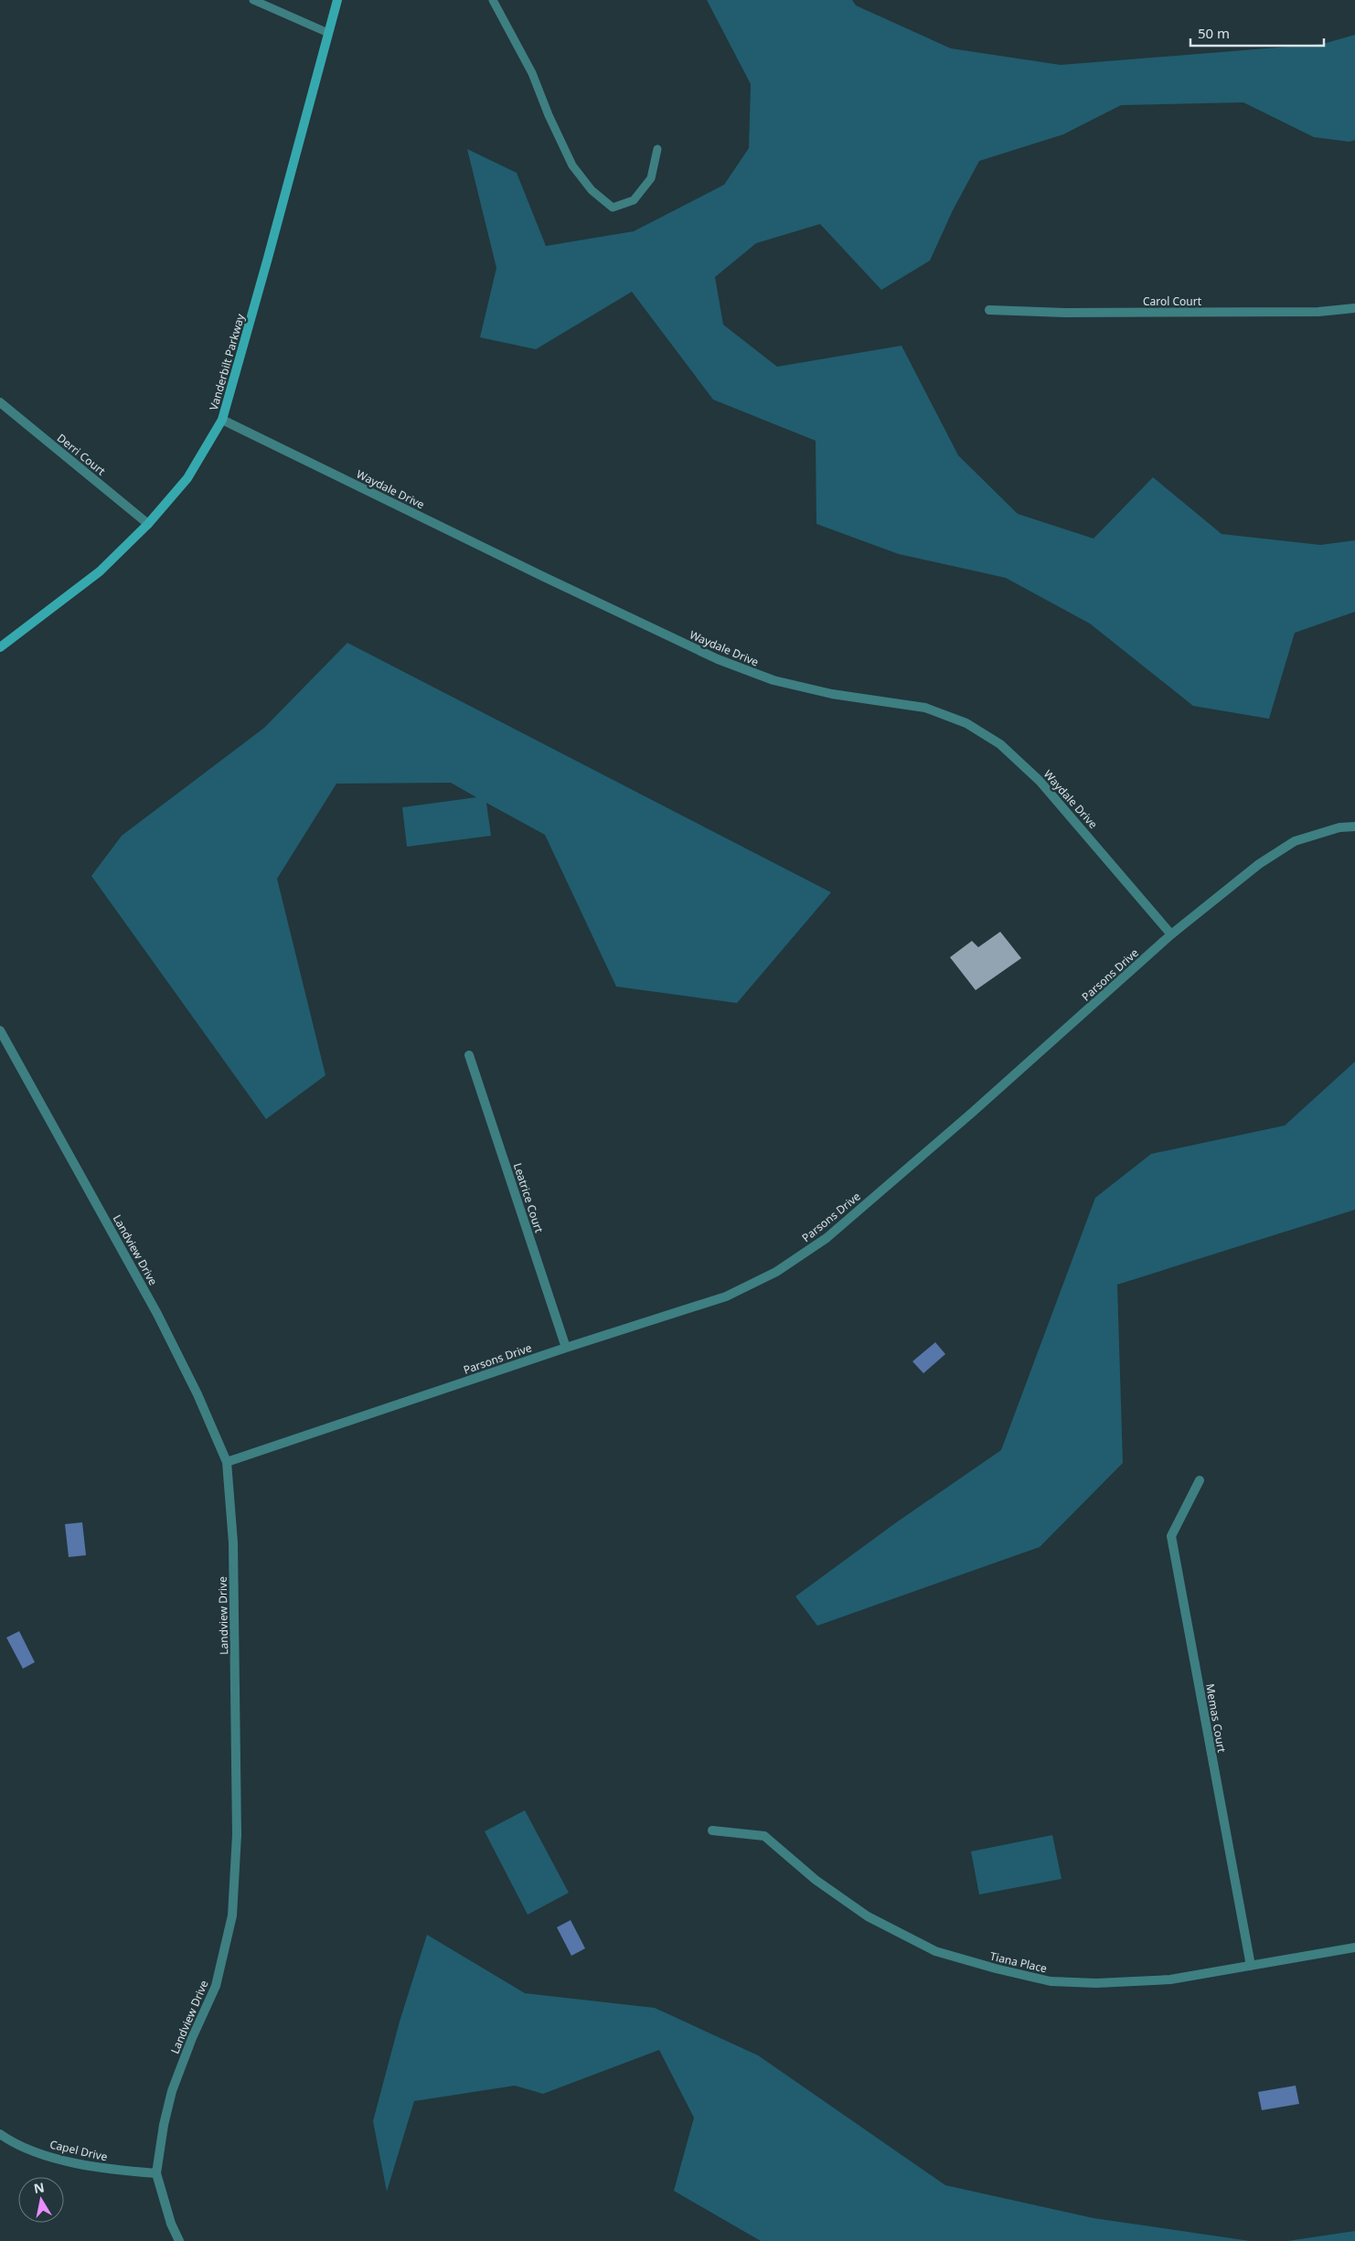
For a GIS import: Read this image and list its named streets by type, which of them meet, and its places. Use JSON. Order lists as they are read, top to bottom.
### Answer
{
  "streets": {
    "main road": ["Vanderbilt Parkway"],
    "street": [
      "Carol Court",
      "Derri Court",
      "Waydale Drive",
      "Parsons Drive",
      "Leatrice Court",
      "Landview Drive",
      "Memas Court",
      "Tiana Place",
      "Capel Drive"
    ]
  },
  "crossings": [
    ["Vanderbilt Parkway", "Derri Court"],
    ["Vanderbilt Parkway", "Waydale Drive"],
    ["Waydale Drive", "Parsons Drive"],
    ["Parsons Drive", "Leatrice Court"],
    ["Parsons Drive", "Landview Drive"],
    ["Landview Drive", "Capel Drive"],
    ["Memas Court", "Tiana Place"]
  ],
  "scale_bar": "50 m",
  "north": "top"
}
